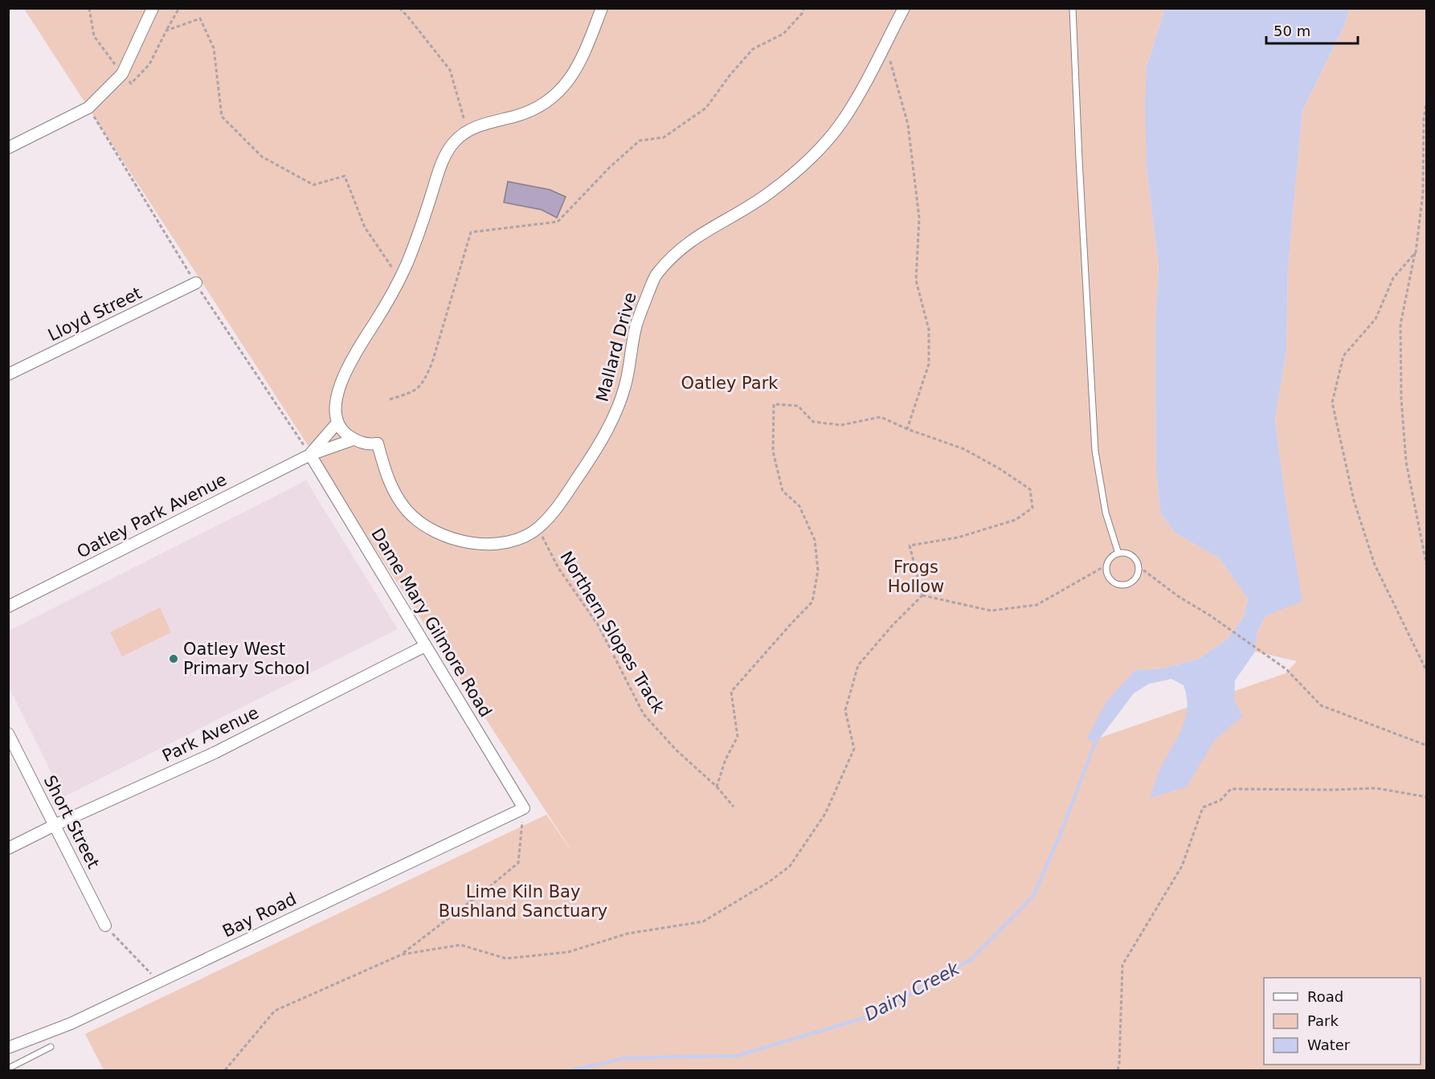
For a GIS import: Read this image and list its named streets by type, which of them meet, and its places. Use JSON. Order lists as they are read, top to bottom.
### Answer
{
  "streets": {
    "street": [
      "Lloyd Street",
      "Mallard Drive",
      "Oatley Park Avenue",
      "Dame Mary Gilmore Road",
      "Park Avenue",
      "Short Street",
      "Bay Road"
    ],
    "path": ["Northern Slopes Track"]
  },
  "crossings": [
    ["Mallard Drive", "Oatley Park Avenue"],
    ["Mallard Drive", "Dame Mary Gilmore Road"],
    ["Mallard Drive", "Northern Slopes Track"],
    ["Oatley Park Avenue", "Dame Mary Gilmore Road"],
    ["Dame Mary Gilmore Road", "Park Avenue"],
    ["Dame Mary Gilmore Road", "Bay Road"],
    ["Park Avenue", "Short Street"]
  ],
  "water": ["Dairy Creek"],
  "parks": ["Oatley Park", "Frogs Hollow", "Lime Kiln Bay Bushland Sanctuary"],
  "places": ["Oatley West Primary School"],
  "legend": ["Road", "Park", "Water"],
  "scale_bar": "50 m"
}
